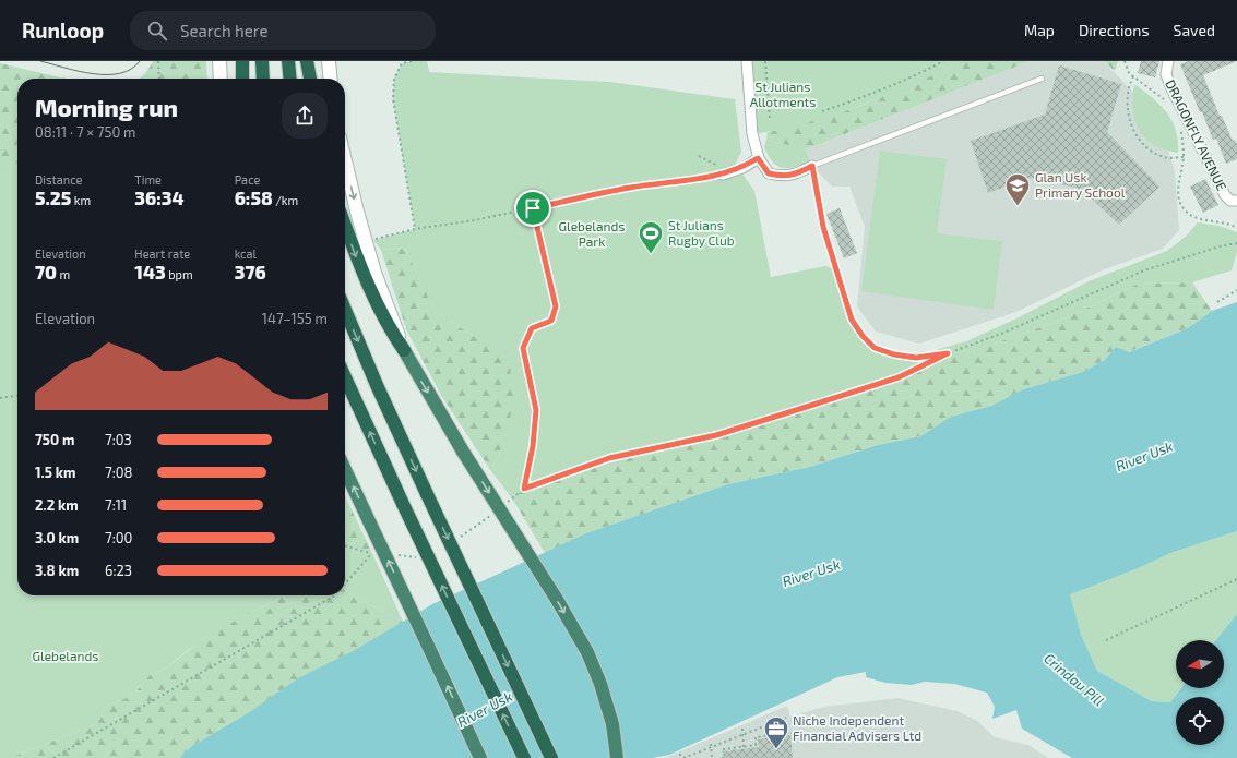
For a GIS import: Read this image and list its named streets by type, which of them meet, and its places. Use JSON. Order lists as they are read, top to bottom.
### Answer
{
  "streets": {
    "street": ["DRAGONFLY AVENUE"]
  },
  "water": ["River Usk", "Crindau Pill"],
  "parks": ["St Julians Allotments", "Glebelands Park", "Glebelands"],
  "places": {
    "school or university": ["Glan Usk Primary School"],
    "sports": ["St Julians Rugby Club"],
    "office": ["Niche Independent Financial Advisers Ltd"]
  },
  "north": "left",
  "page": {
    "header": "Runloop",
    "search": "Search here",
    "nav": ["Map", "Directions", "Saved"],
    "heading": ["Morning run", "08:11 · 7 × 750 m"],
    "stats": [
      ["Distance", "5.25 km"],
      ["Time", "36:34"],
      ["Pace", "6:58 /km"],
      ["Elevation", "70 m"],
      ["Heart rate", "143 bpm"],
      ["kcal", "376"]
    ],
    "chart": ["Elevation", "147–155 m"],
    "list": [
      {
        "name": "750 m",
        "note": "7:03"
      },
      {
        "name": "1.5 km",
        "note": "7:08"
      },
      {
        "name": "2.2 km",
        "note": "7:11"
      },
      {
        "name": "3.0 km",
        "note": "7:00"
      },
      {
        "name": "3.8 km",
        "note": "6:23"
      }
    ]
  }
}
